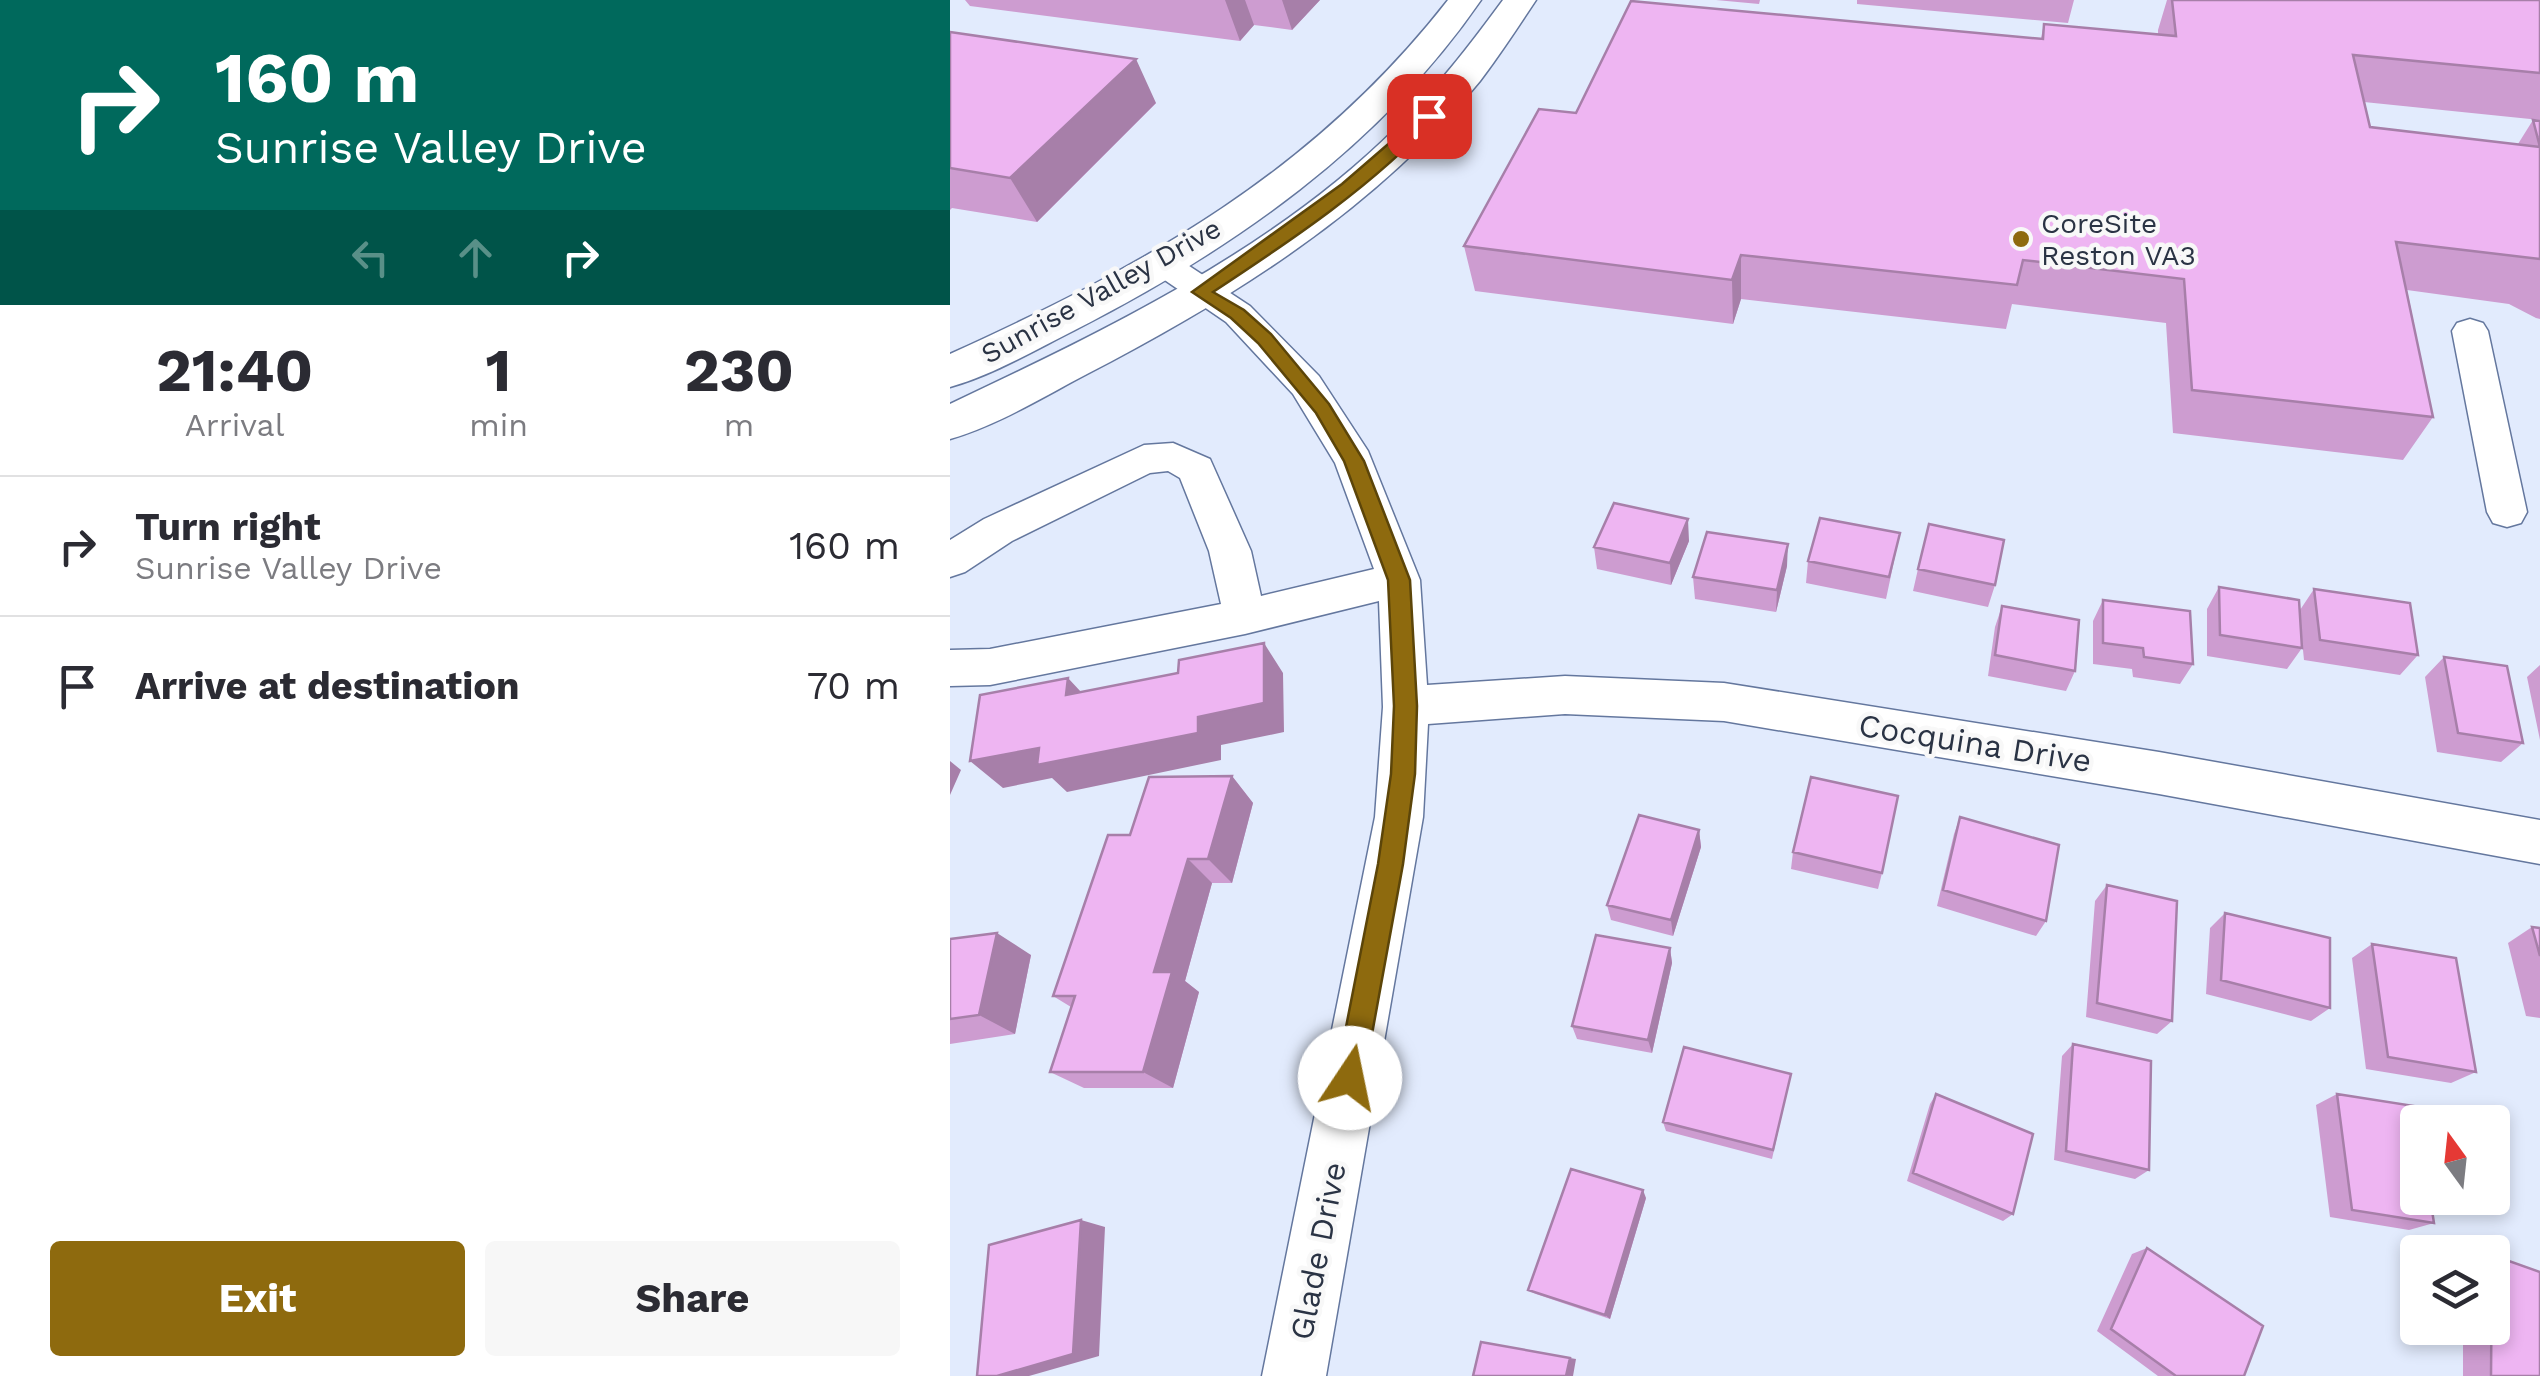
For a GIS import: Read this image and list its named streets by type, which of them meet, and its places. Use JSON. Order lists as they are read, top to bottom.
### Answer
{
  "streets": {
    "main road": ["Sunrise Valley Drive"],
    "street": ["Cocquina Drive", "Glade Drive"]
  },
  "crossings": [
    ["Sunrise Valley Drive", "Glade Drive"],
    ["Cocquina Drive", "Glade Drive"]
  ],
  "places": ["CoreSite Reston VA3"],
  "north": "top",
  "page": {
    "turn": ["160 m", "Sunrise Valley Drive"],
    "eta": [
      "21:40",
      "Arrival",
      "1",
      "min",
      "230",
      "m"
    ],
    "list": [
      {
        "name": "Turn right",
        "note": "Sunrise Valley Drive",
        "value": "160 m"
      },
      {
        "name": "Arrive at destination",
        "value": "70 m"
      }
    ],
    "buttons": ["Exit", "Share"]
  }
}
